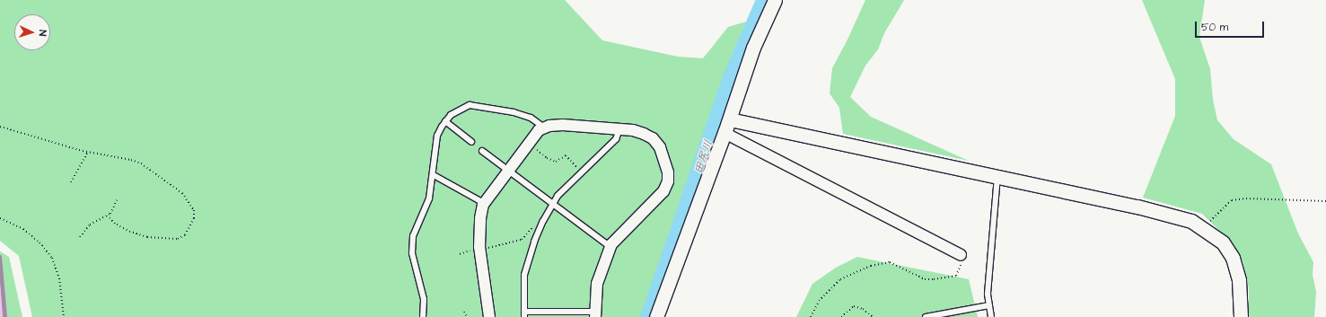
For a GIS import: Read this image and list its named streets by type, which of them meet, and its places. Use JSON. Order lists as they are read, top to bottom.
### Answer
{
  "water": ["田尻川"],
  "scale_bar": "50 m",
  "north": "right"
}
